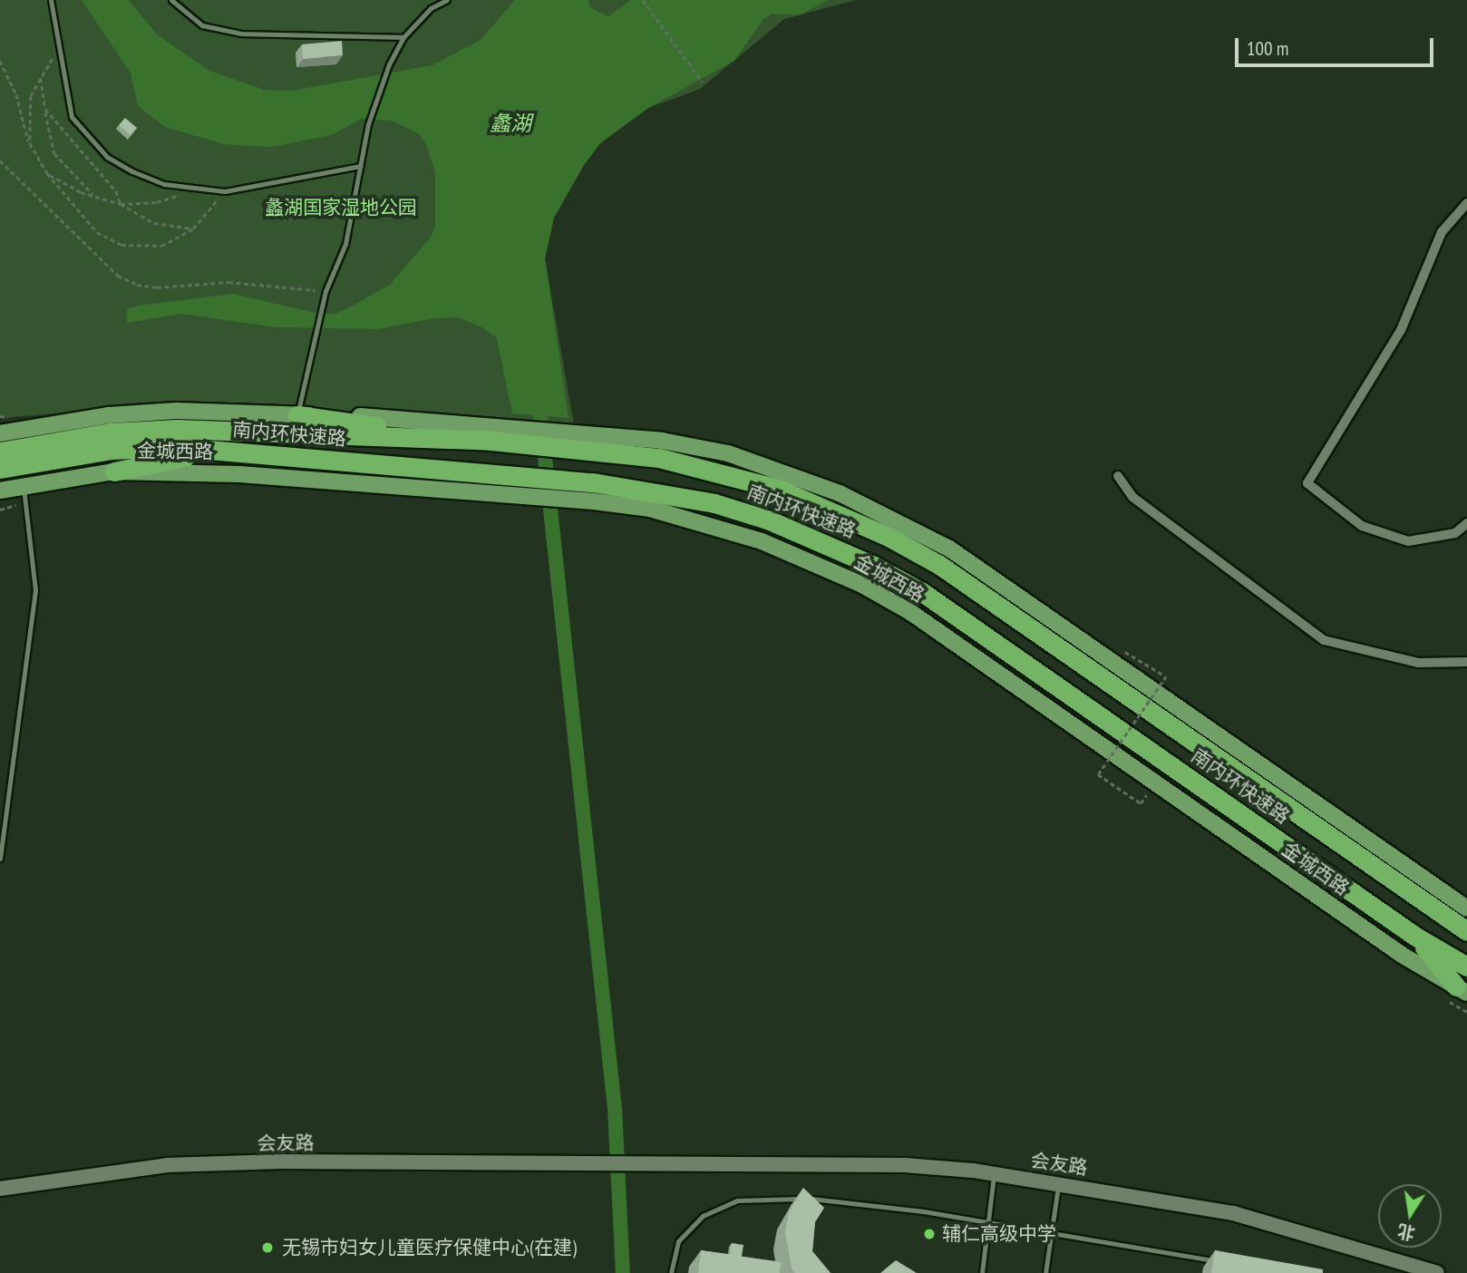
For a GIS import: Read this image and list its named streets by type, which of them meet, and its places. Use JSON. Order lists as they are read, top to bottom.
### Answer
{
  "streets": {
    "highway": ["南内环快速路"],
    "main road": ["金城西路"],
    "street": ["会友路"]
  },
  "crossings": [
    ["南内环快速路", "金城西路"]
  ],
  "water": ["蠡湖"],
  "parks": ["蠡湖国家湿地公园"],
  "places": ["辅仁高级中学", "无锡市妇女儿童医疗保健中心(在建)"],
  "scale_bar": "100 m",
  "north": "bottom"
}
